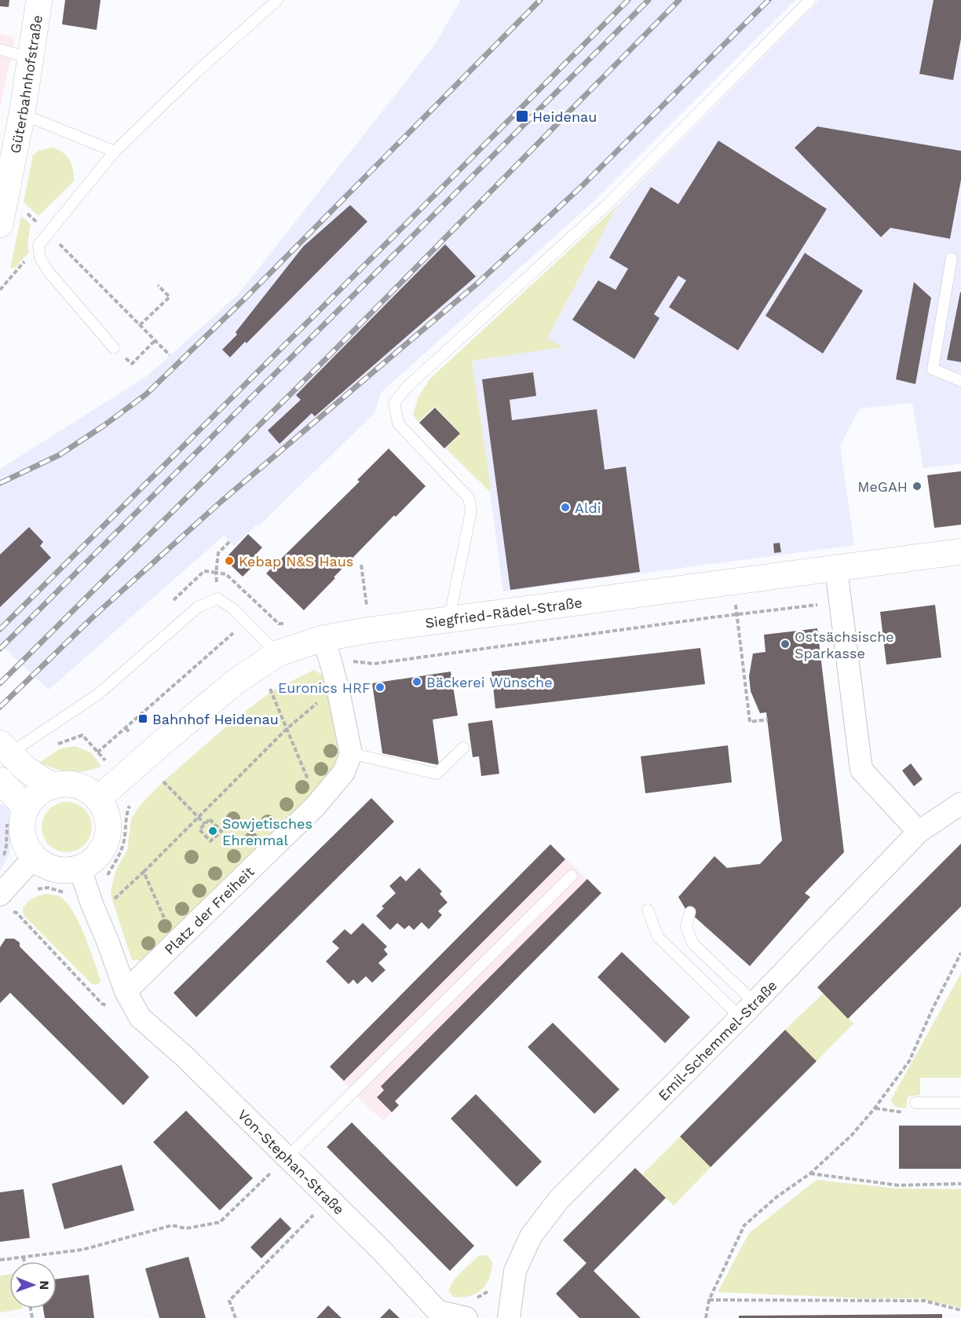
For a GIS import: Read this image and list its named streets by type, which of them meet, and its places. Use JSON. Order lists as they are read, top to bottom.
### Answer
{
  "streets": {
    "street": [
      "Güterbahnhofstraße",
      "Siegfried-Rädel-Straße",
      "Platz der Freiheit",
      "Emil-Schemmel-Straße",
      "Von-Stephan-Straße"
    ]
  },
  "crossings": [
    ["Platz der Freiheit", "Von-Stephan-Straße"]
  ],
  "places": {
    "transit": ["Heidenau", "Bahnhof Heidenau"],
    "other": [
      "MeGAH",
      "Aldi",
      "Kebap N&S Haus",
      "Ostsächsische Sparkasse",
      "Bäckerei Wünsche",
      "Euronics HRF",
      "Sowjetisches Ehrenmal"
    ]
  },
  "north": "right"
}
